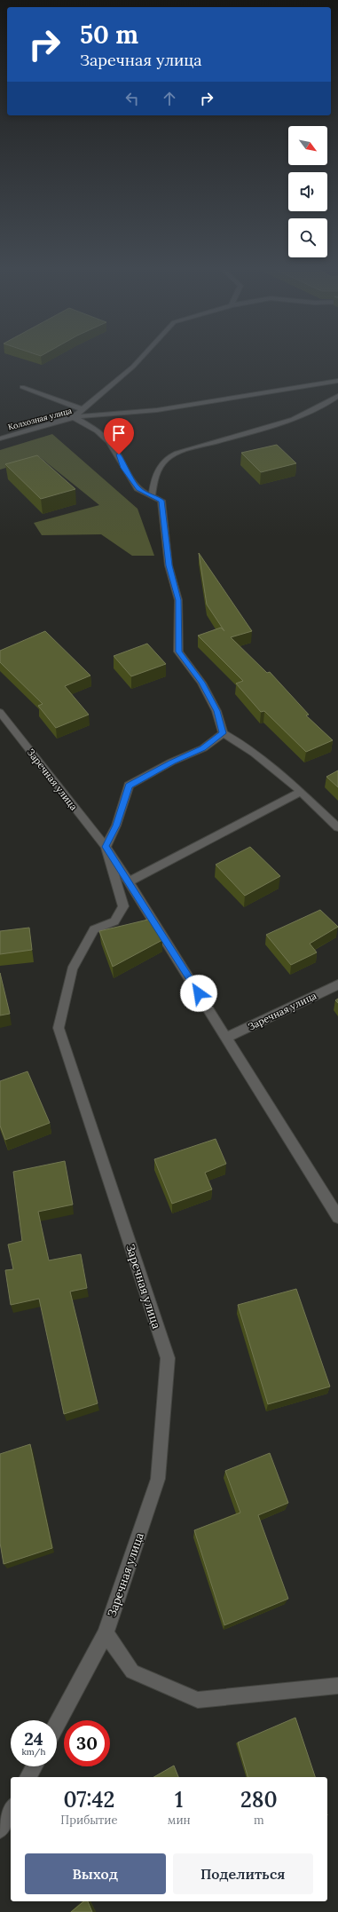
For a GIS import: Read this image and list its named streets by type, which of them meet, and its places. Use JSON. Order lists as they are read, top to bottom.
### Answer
{
  "streets": {
    "street": ["Колхозная улица", "Заречная улица"]
  },
  "north": "bottom right",
  "page": {
    "turn": ["50 m", "Заречная улица"],
    "speed": "24 km/h",
    "limit": "30",
    "eta": [
      "07:42",
      "Прибытие",
      "1",
      "мин",
      "280",
      "m"
    ],
    "buttons": ["Выход", "Поделиться"]
  }
}
